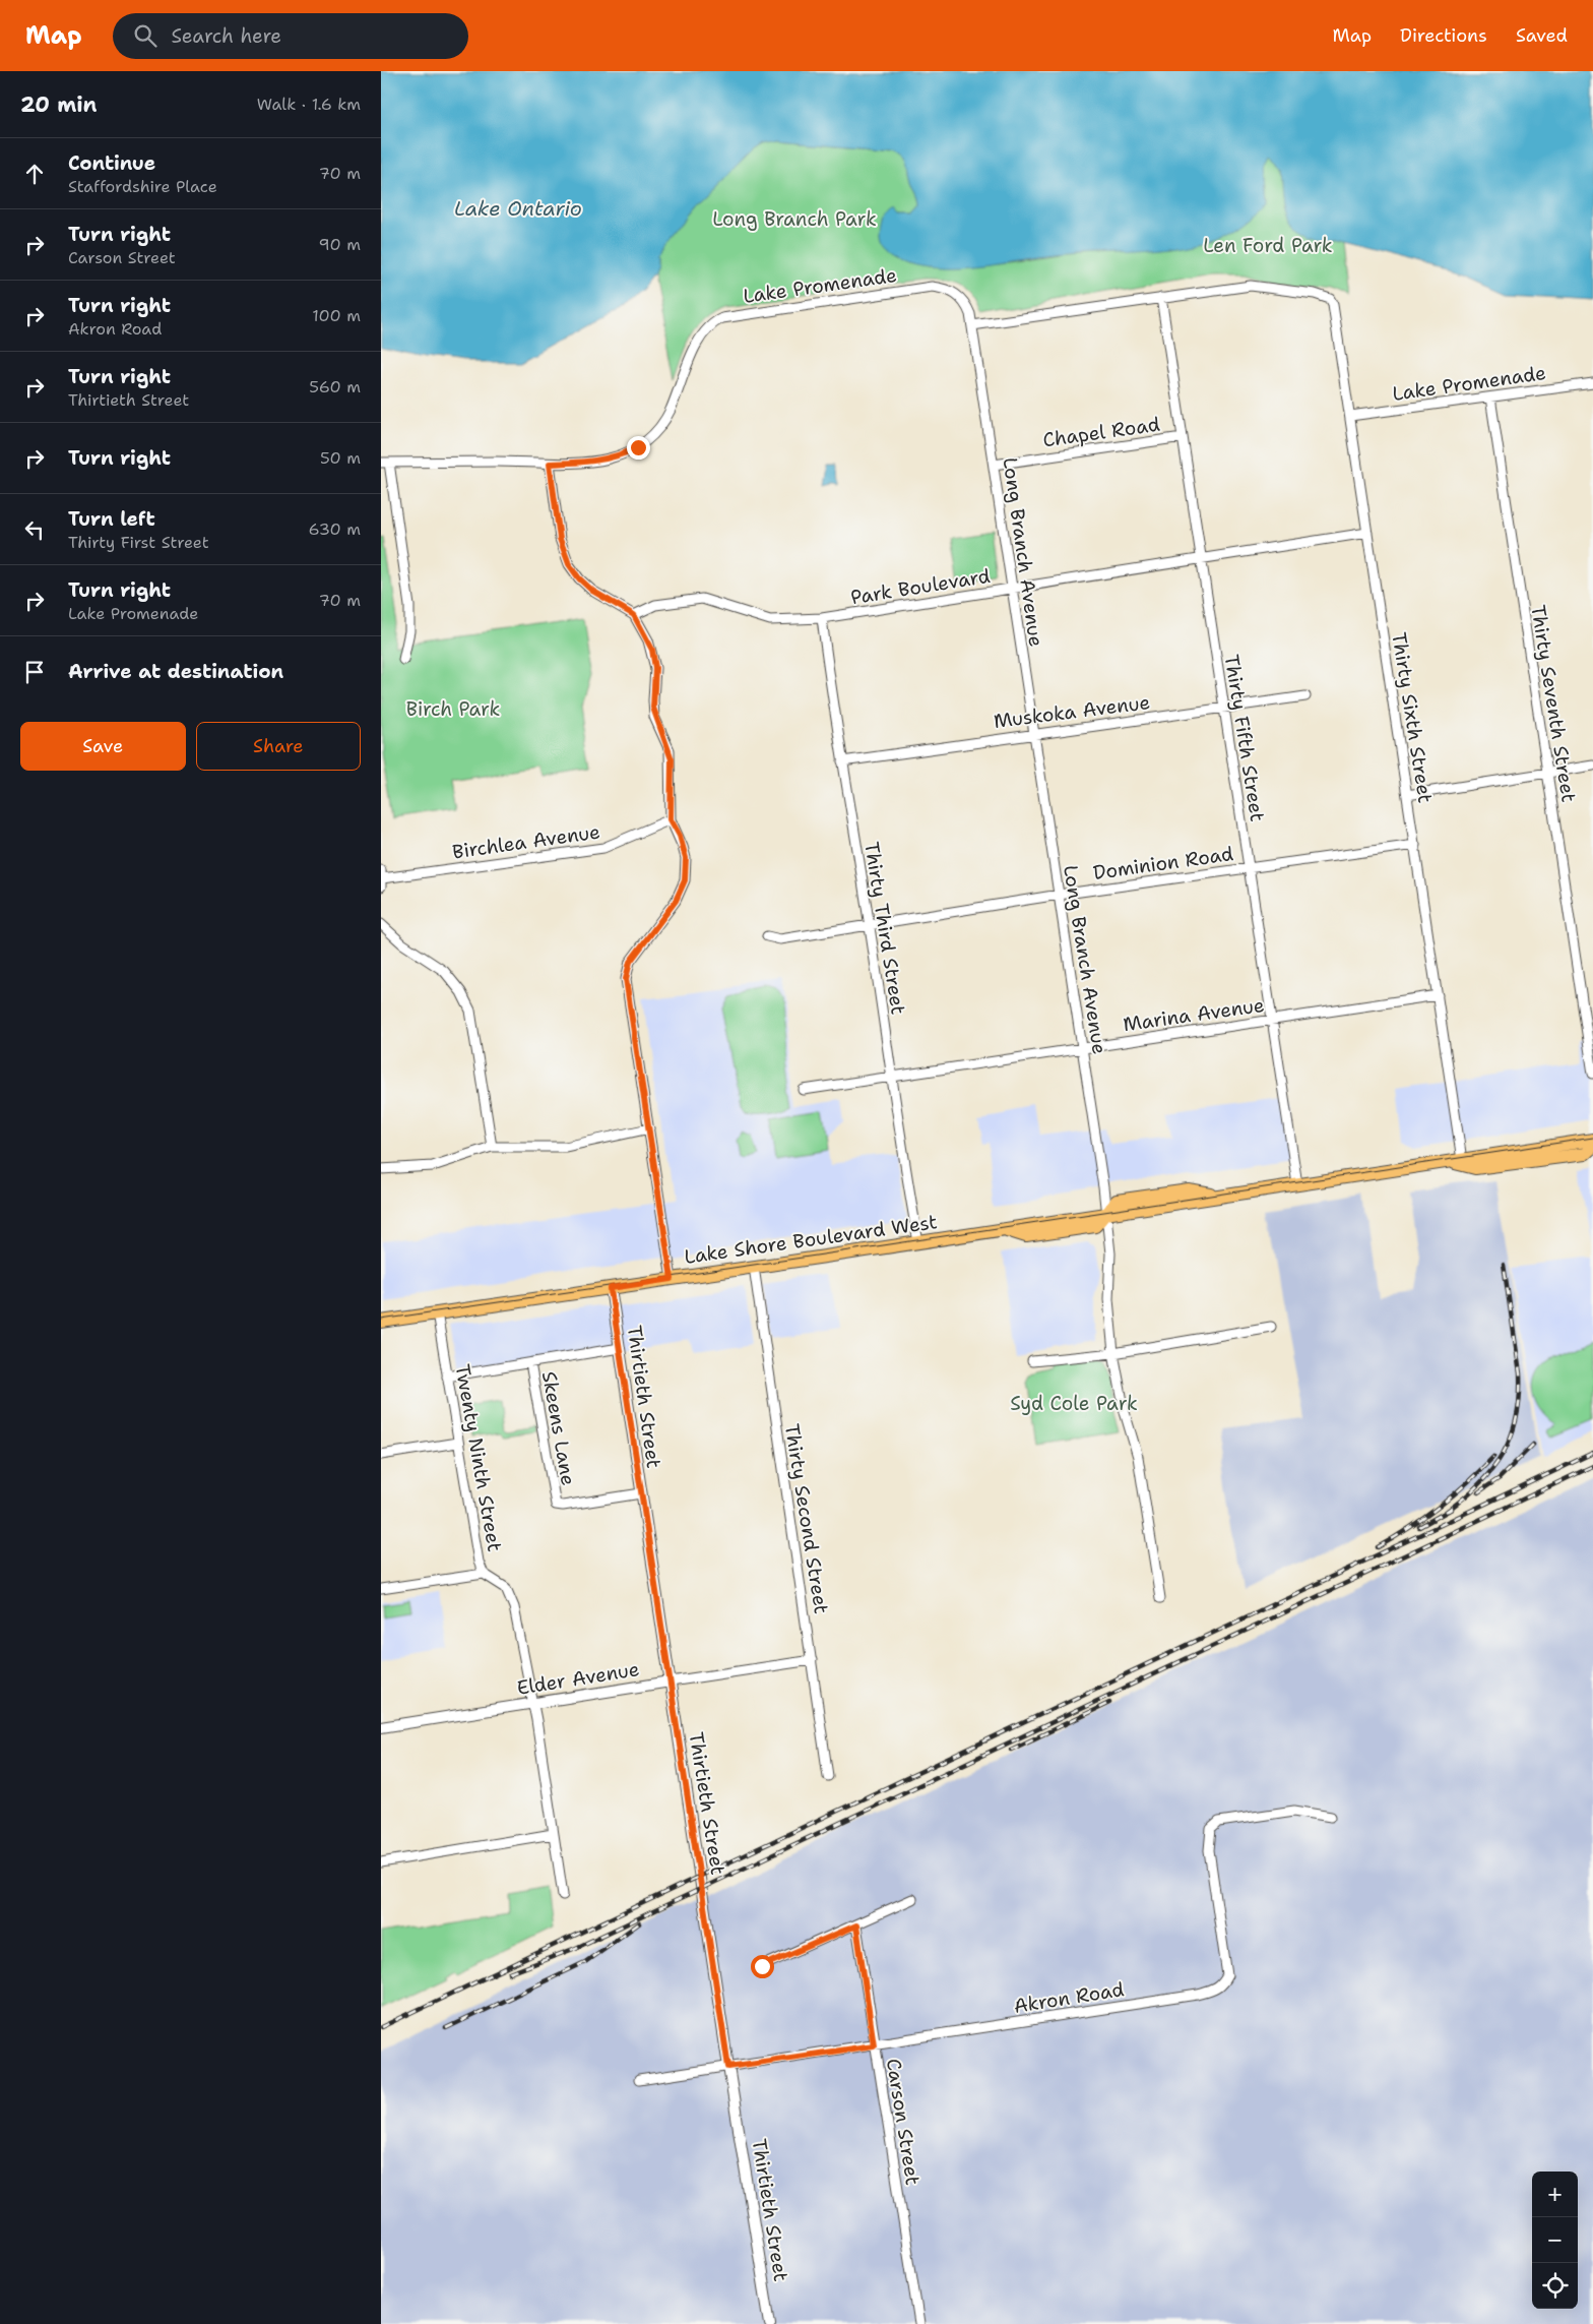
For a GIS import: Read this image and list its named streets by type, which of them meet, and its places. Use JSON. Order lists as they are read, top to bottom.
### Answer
{
  "streets": {
    "main road": ["Lake Shore Boulevard West"],
    "street": [
      "Lake Promenade",
      "Chapel Road",
      "Long Branch Avenue",
      "Park Boulevard",
      "Thirty Seventh Street",
      "Muskoka Avenue",
      "Thirty Sixth Street",
      "Thirty Fifth Street",
      "Birchlea Avenue",
      "Dominion Road",
      "Thirty Third Street",
      "Marina Avenue",
      "Thirtieth Street",
      "Skeens Lane",
      "Twenty Ninth Street",
      "Thirty Second Street",
      "Elder Avenue",
      "Akron Road",
      "Carson Street"
    ]
  },
  "crossings": [
    ["Lake Promenade", "Long Branch Avenue"],
    ["Lake Promenade", "Thirty Seventh Street"],
    ["Lake Promenade", "Thirty Sixth Street"],
    ["Chapel Road", "Long Branch Avenue"],
    ["Chapel Road", "Thirty Fifth Street"],
    ["Long Branch Avenue", "Park Boulevard"],
    ["Long Branch Avenue", "Muskoka Avenue"],
    ["Long Branch Avenue", "Dominion Road"],
    ["Long Branch Avenue", "Marina Avenue"],
    ["Long Branch Avenue", "Lake Shore Boulevard West"],
    ["Park Boulevard", "Thirty Sixth Street"],
    ["Park Boulevard", "Thirty Fifth Street"],
    ["Park Boulevard", "Thirty Third Street"],
    ["Muskoka Avenue", "Thirty Fifth Street"],
    ["Muskoka Avenue", "Thirty Third Street"],
    ["Thirty Sixth Street", "Thirty Fifth Street"],
    ["Thirty Sixth Street", "Dominion Road"],
    ["Thirty Sixth Street", "Marina Avenue"],
    ["Thirty Sixth Street", "Lake Shore Boulevard West"],
    ["Thirty Fifth Street", "Dominion Road"],
    ["Thirty Fifth Street", "Marina Avenue"],
    ["Thirty Fifth Street", "Lake Shore Boulevard West"],
    ["Dominion Road", "Thirty Third Street"],
    ["Thirty Third Street", "Marina Avenue"],
    ["Thirty Third Street", "Lake Shore Boulevard West"],
    ["Lake Shore Boulevard West", "Thirtieth Street"],
    ["Lake Shore Boulevard West", "Twenty Ninth Street"],
    ["Lake Shore Boulevard West", "Thirty Second Street"],
    ["Thirtieth Street", "Skeens Lane"],
    ["Thirtieth Street", "Elder Avenue"],
    ["Thirtieth Street", "Akron Road"],
    ["Skeens Lane", "Twenty Ninth Street"],
    ["Twenty Ninth Street", "Elder Avenue"],
    ["Thirty Second Street", "Elder Avenue"],
    ["Akron Road", "Carson Street"]
  ],
  "water": ["Lake Ontario"],
  "parks": [
    "Long Branch Park",
    "Len Ford Park",
    "Birch Park",
    "Syd Cole Park"
  ],
  "page": {
    "header": "Map",
    "search": "Search here",
    "nav": ["Map", "Directions", "Saved"],
    "heading": ["20 min", "Walk · 1.6 km"],
    "list": [
      ["Continue", "Staffordshire Place", "70 m"],
      ["Turn right", "Carson Street", "90 m"],
      ["Turn right", "Akron Road", "100 m"],
      ["Turn right", "Thirtieth Street", "560 m"],
      ["Turn right", "50 m"],
      ["Turn left", "Thirty First Street", "630 m"],
      ["Turn right", "Lake Promenade", "70 m"],
      "Arrive at destination"
    ],
    "buttons": ["Save", "Share"],
    "map_buttons": ["+", "−"]
  }
}
